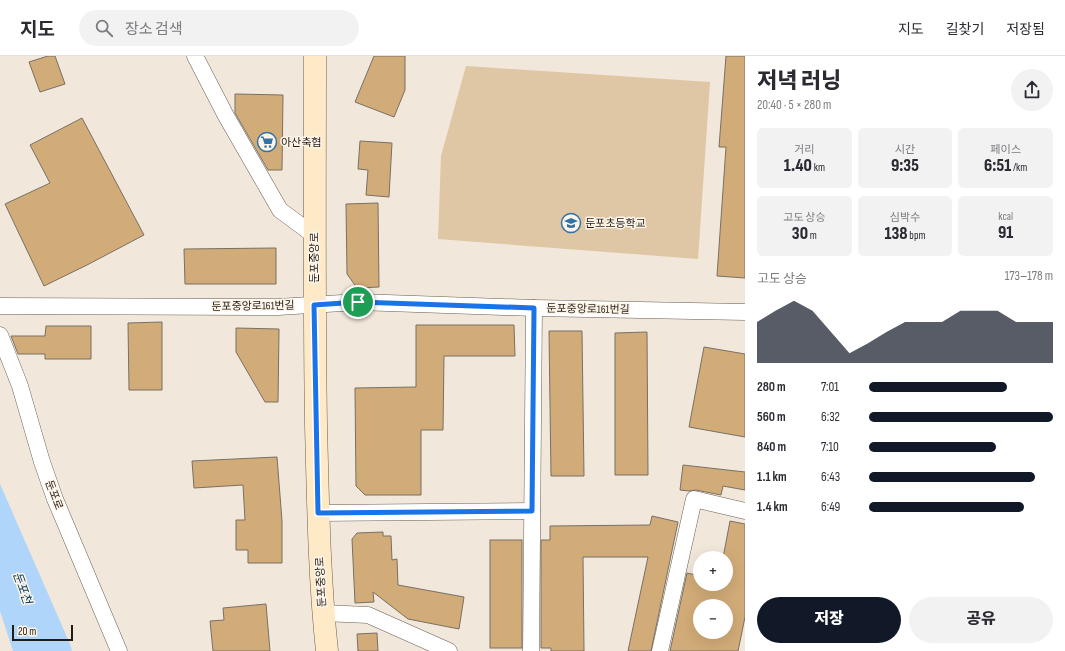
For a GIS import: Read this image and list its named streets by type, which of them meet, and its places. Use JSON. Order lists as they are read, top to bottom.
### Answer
{
  "streets": {
    "street": ["둔포중앙로", "둔포중앙로161번길", "둔포로"]
  },
  "crossings": [
    ["둔포중앙로", "둔포중앙로161번길"]
  ],
  "water": ["둔포천"],
  "places": {
    "supermarket": ["아산축협"],
    "school or university": ["둔포초등학교"]
  },
  "scale_bar": "20 m",
  "page": {
    "header": "지도",
    "search": "장소 검색",
    "nav": ["지도", "길찾기", "저장됨"],
    "heading": ["저녁 러닝", "20:40 · 5 × 280 m"],
    "stats": [
      ["거리", "1.40 km"],
      ["시간", "9:35"],
      ["페이스", "6:51 /km"],
      ["고도 상승", "30 m"],
      ["심박수", "138 bpm"],
      ["kcal", "91"]
    ],
    "chart": ["고도 상승", "173–178 m"],
    "list": [
      {
        "name": "280 m",
        "note": "7:01"
      },
      {
        "name": "560 m",
        "note": "6:32"
      },
      {
        "name": "840 m",
        "note": "7:10"
      },
      {
        "name": "1.1 km",
        "note": "6:43"
      },
      {
        "name": "1.4 km",
        "note": "6:49"
      }
    ],
    "map_buttons": ["+", "−"],
    "buttons": ["저장", "공유"],
    "scale": "20 m"
  }
}
